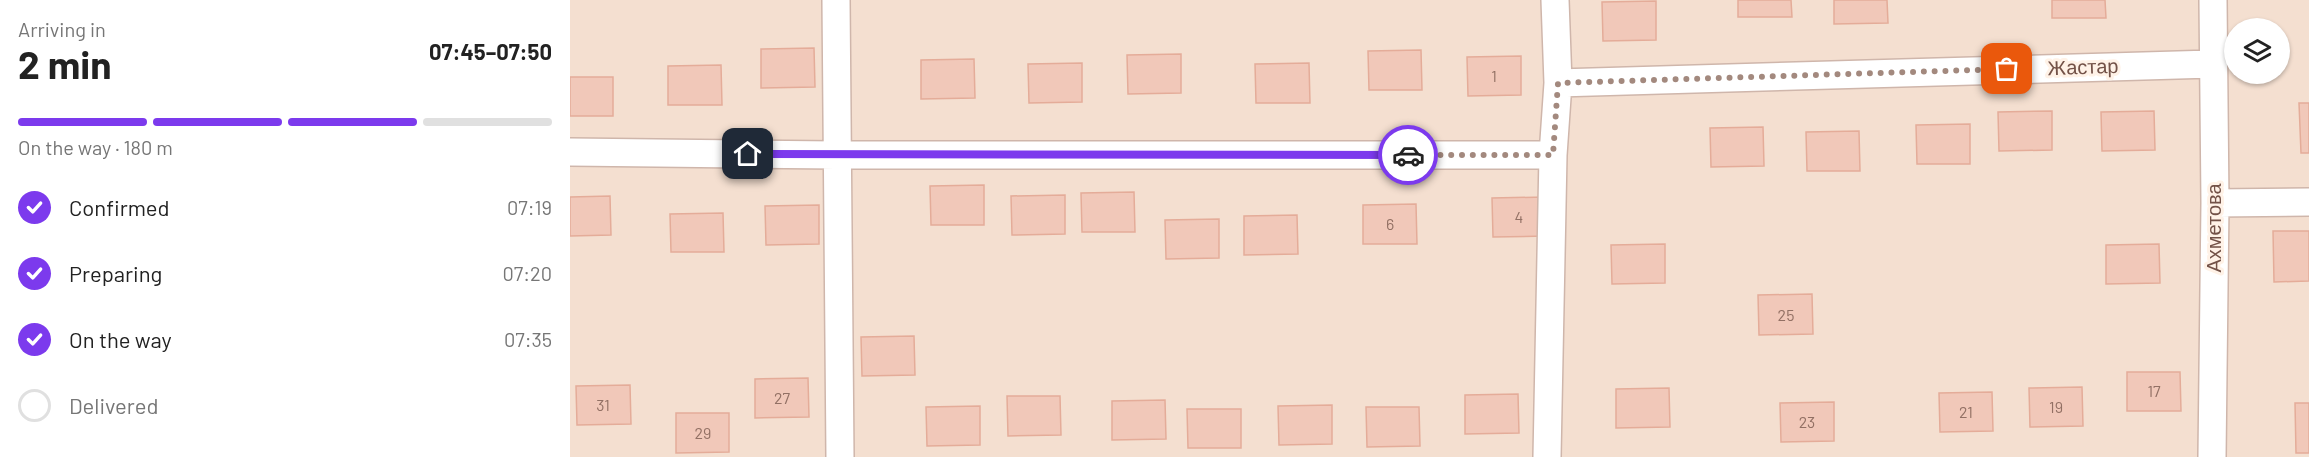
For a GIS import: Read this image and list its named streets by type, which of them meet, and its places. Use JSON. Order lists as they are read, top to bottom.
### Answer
{
  "streets": {
    "street": ["Жастар", "Ахметова"]
  },
  "crossings": [
    ["Жастар", "Ахметова"]
  ],
  "house_numbers": [
    "1",
    "4",
    "6",
    "25",
    "17",
    "27",
    "31",
    "19",
    "21",
    "23",
    "29"
  ],
  "page": {
    "heading": ["2 min", "Arriving in", "07:45–07:50"],
    "bar": "On the way · 180 m",
    "list": [
      ["Confirmed", "07:19"],
      ["Preparing", "07:20"],
      ["On the way", "07:35"],
      "Delivered"
    ]
  }
}
